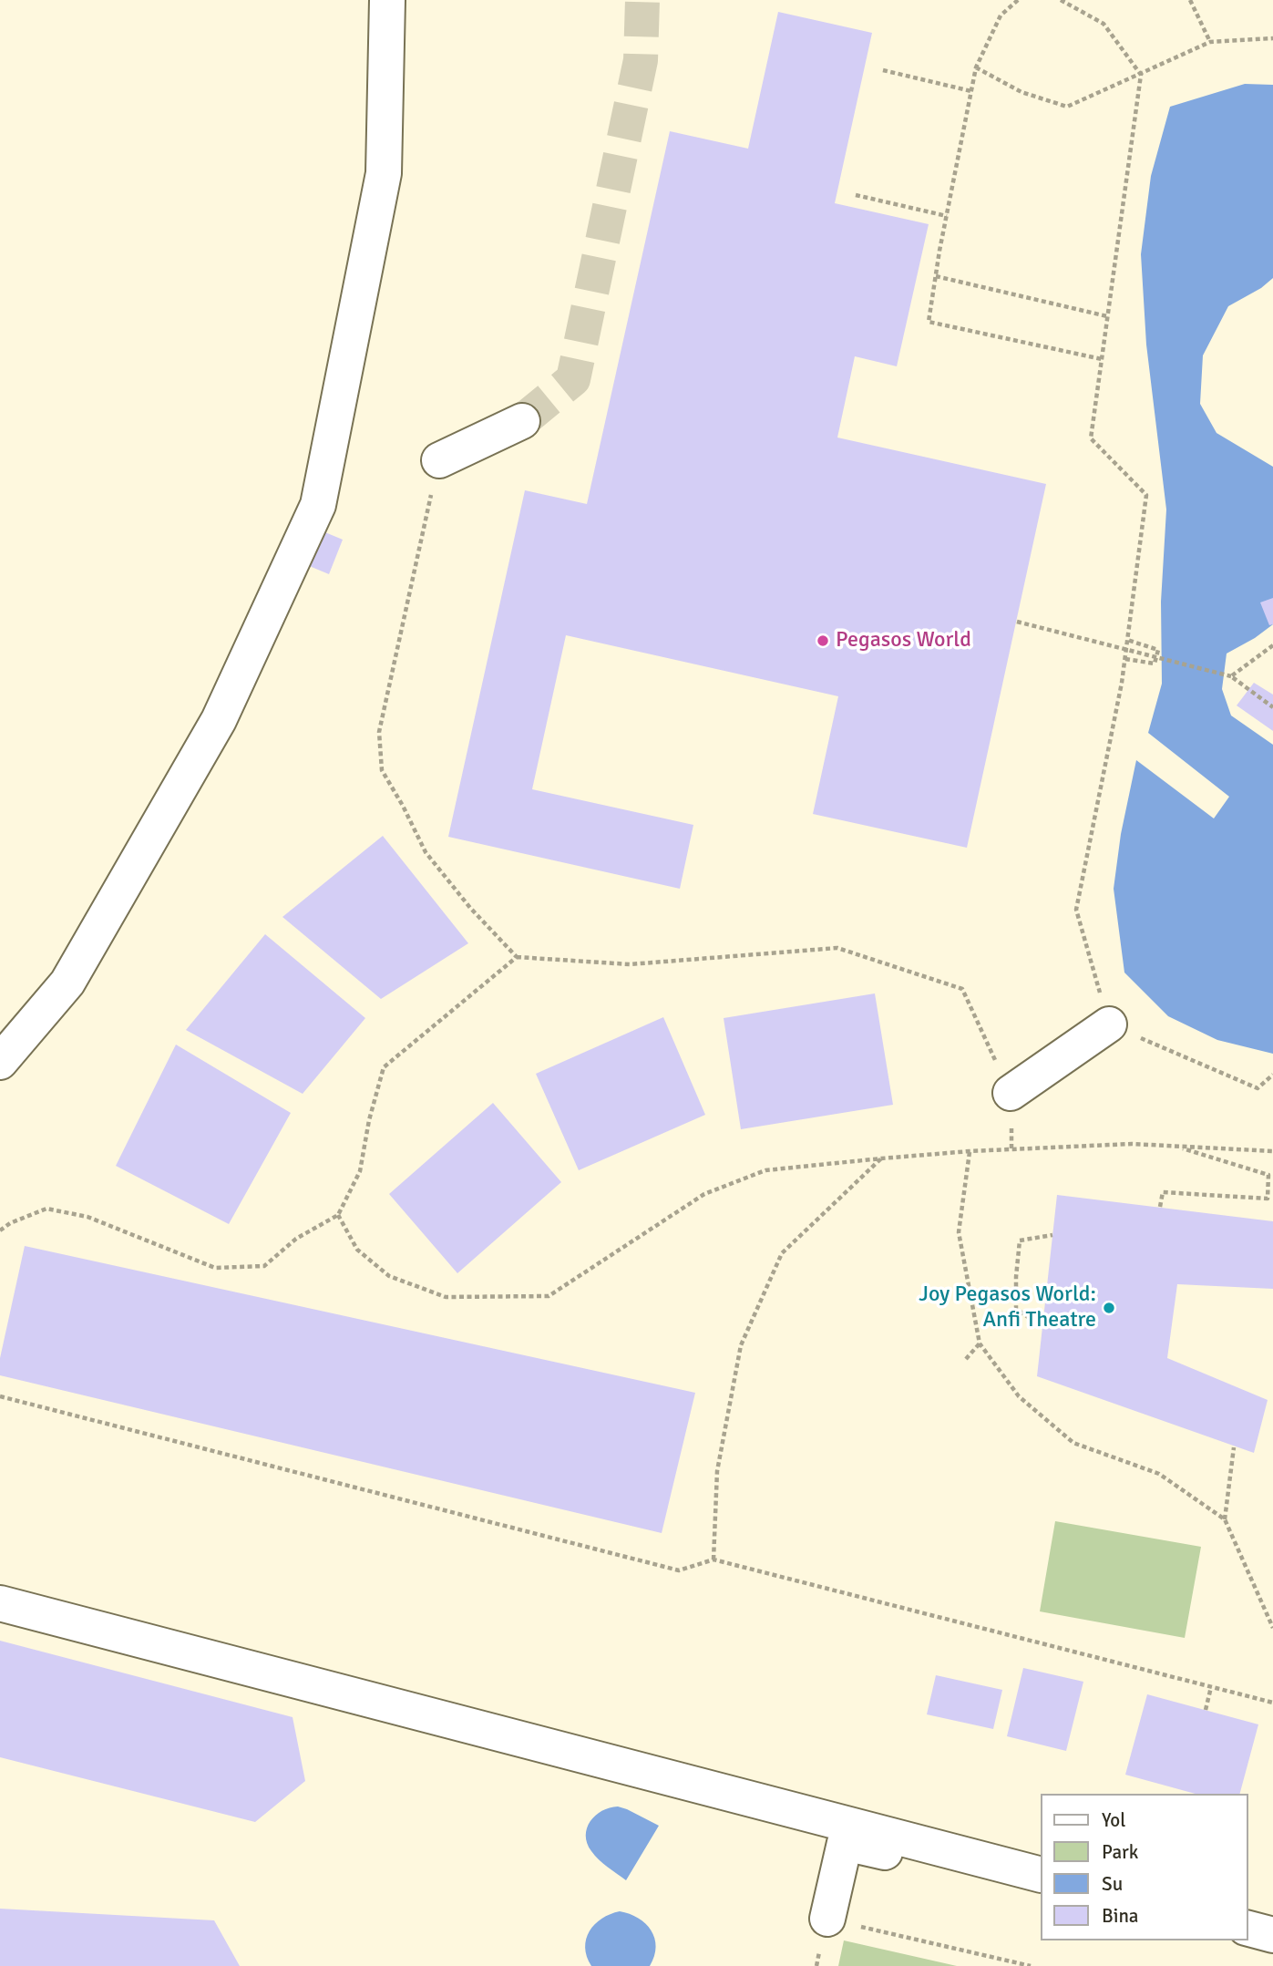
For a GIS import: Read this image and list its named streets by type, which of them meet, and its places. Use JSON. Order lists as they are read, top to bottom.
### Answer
{
  "places": ["Pegasos World", "Joy Pegasos World: Anfi Theatre"],
  "legend": [
    "Yol",
    "Park",
    "Su",
    "Bina"
  ]
}
